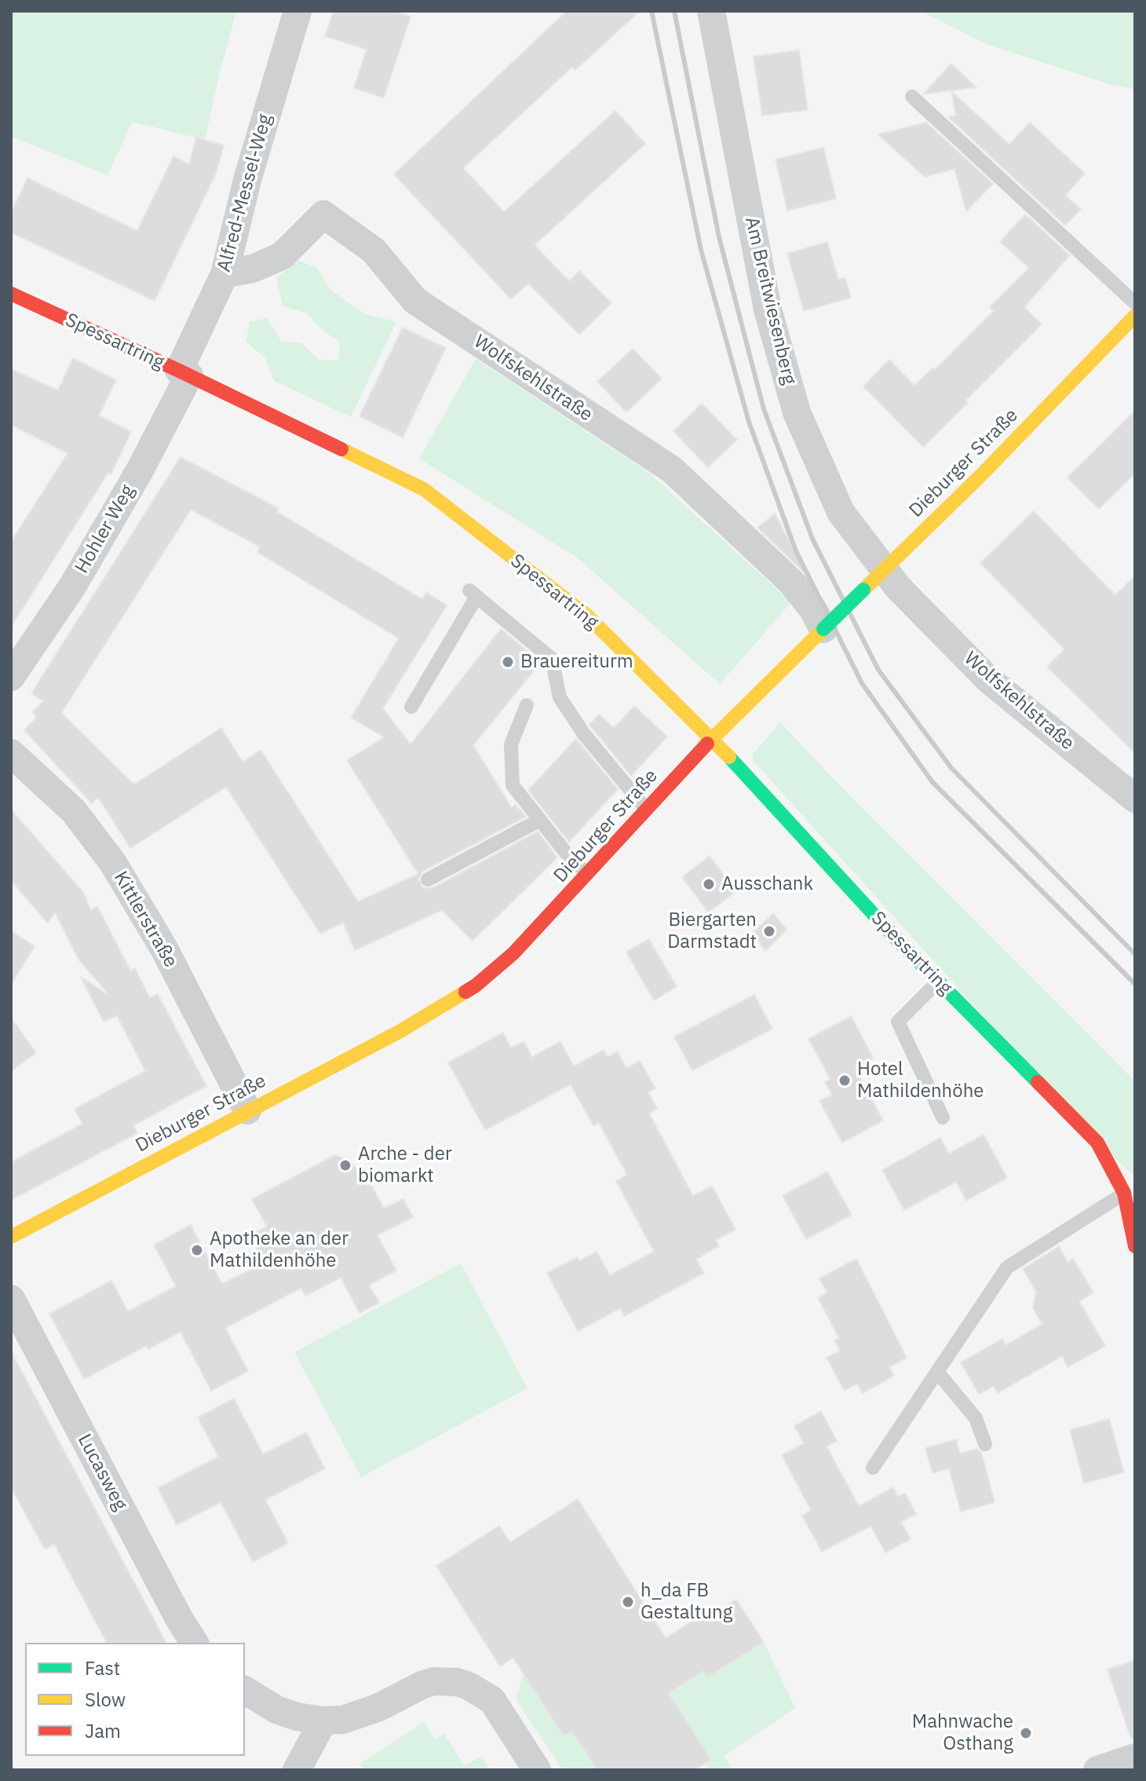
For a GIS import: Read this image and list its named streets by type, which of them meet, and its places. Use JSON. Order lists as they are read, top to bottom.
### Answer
{
  "streets": {
    "main road": ["Spessartring", "Dieburger Straße"],
    "street": [
      "Alfred-Messel-Weg",
      "Am Breitwiesenberg",
      "Wolfskehlstraße",
      "Hohler Weg",
      "Kittlerstraße",
      "Lucasweg"
    ]
  },
  "crossings": [
    ["Alfred-Messel-Weg", "Spessartring"],
    ["Alfred-Messel-Weg", "Wolfskehlstraße"],
    ["Alfred-Messel-Weg", "Hohler Weg"],
    ["Am Breitwiesenberg", "Wolfskehlstraße"],
    ["Am Breitwiesenberg", "Dieburger Straße"],
    ["Spessartring", "Dieburger Straße"],
    ["Spessartring", "Hohler Weg"],
    ["Wolfskehlstraße", "Dieburger Straße"],
    ["Dieburger Straße", "Kittlerstraße"]
  ],
  "places": [
    "Brauereiturm",
    "Ausschank",
    "Biergarten Darmstadt",
    "Hotel Mathildenhöhe",
    "Arche - der biomarkt",
    "Apotheke an der Mathildenhöhe",
    "h_da FB Gestaltung",
    "Mahnwache Osthang"
  ],
  "legend": ["Fast", "Slow", "Jam"]
}
